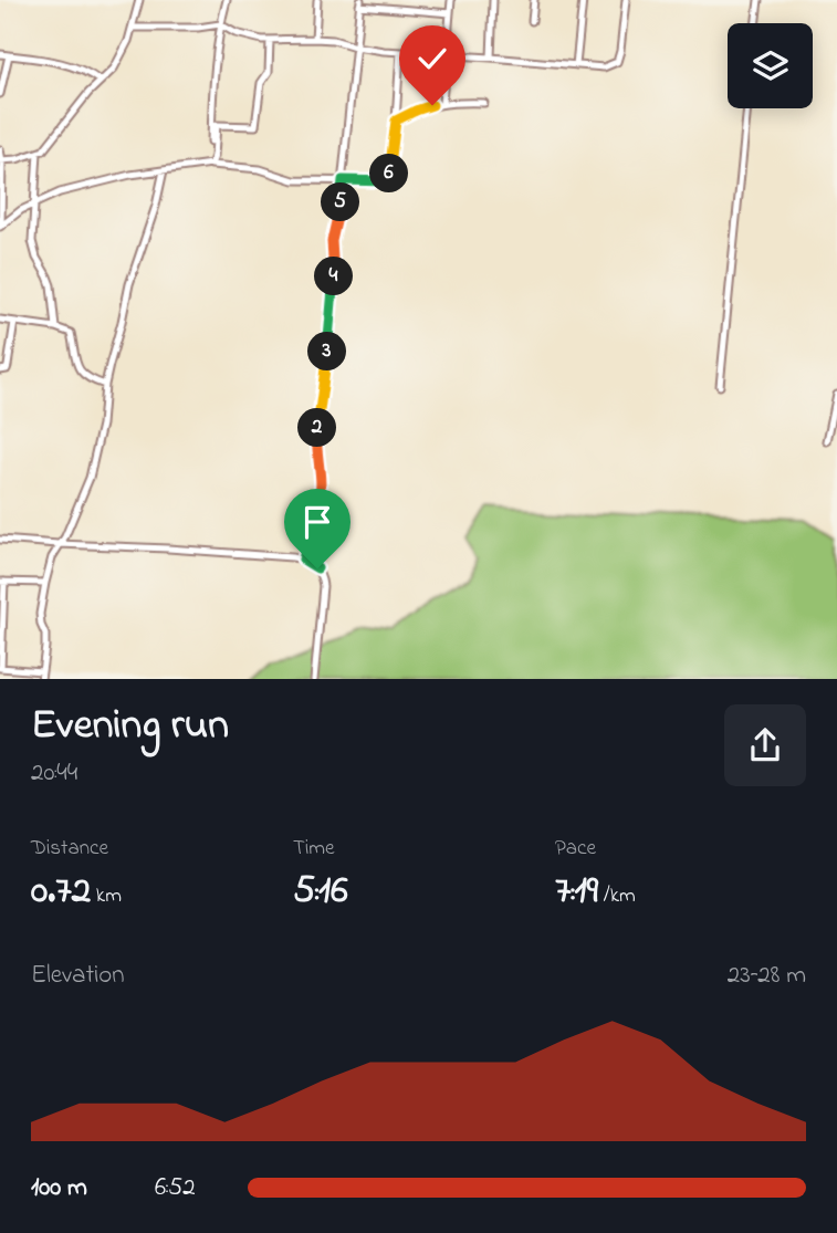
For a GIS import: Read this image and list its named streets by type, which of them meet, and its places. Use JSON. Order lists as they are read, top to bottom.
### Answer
{
  "page": {
    "pins": [
      "6",
      "5",
      "4",
      "3",
      "2"
    ],
    "heading": ["Evening run", "20:44"],
    "stats": [
      ["Distance", "0.72 km"],
      ["Time", "5:16"],
      ["Pace", "7:19 /km"]
    ],
    "chart": ["Elevation", "23–28 m"],
    "list": [
      {
        "name": "100 m",
        "note": "6:52"
      }
    ]
  }
}
